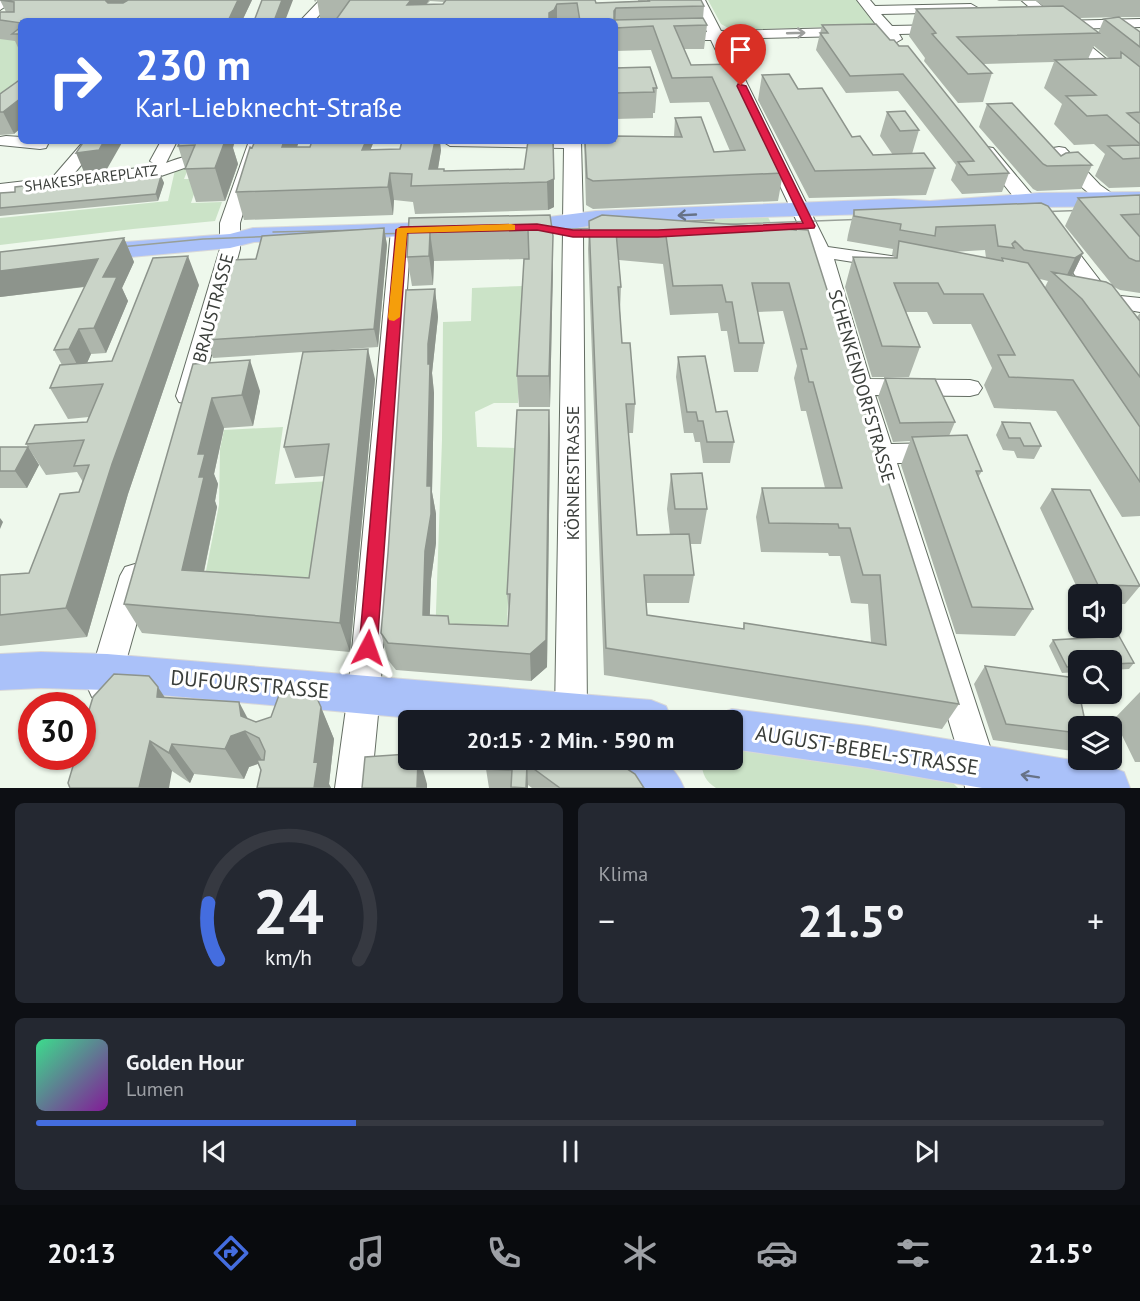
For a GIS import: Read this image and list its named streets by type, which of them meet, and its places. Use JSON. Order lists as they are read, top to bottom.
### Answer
{
  "streets": {
    "main road": ["DUFOURSTRASSE", "AUGUST-BEBEL-STRASSE"],
    "street": [
      "SHAKESPEAREPLATZ",
      "BRAUSTRASSE",
      "SCHENKENDORFSTRASSE",
      "KÖRNERSTRASSE"
    ]
  },
  "crossings": [
    ["SHAKESPEAREPLATZ", "BRAUSTRASSE"],
    ["SCHENKENDORFSTRASSE", "AUGUST-BEBEL-STRASSE"]
  ],
  "page": {
    "turn": ["230 m", "Karl-Liebknecht-Straße"],
    "limit": "30",
    "trip": "20:15 · 2 Min. · 590 m",
    "tile": "Klima",
    "heat": ["−", "21.5°", "+"],
    "song": ["Golden Hour", "Lumen"],
    "tabs": ["20:13", "21.5°"],
    "gauge": ["24", "km/h"]
  }
}
